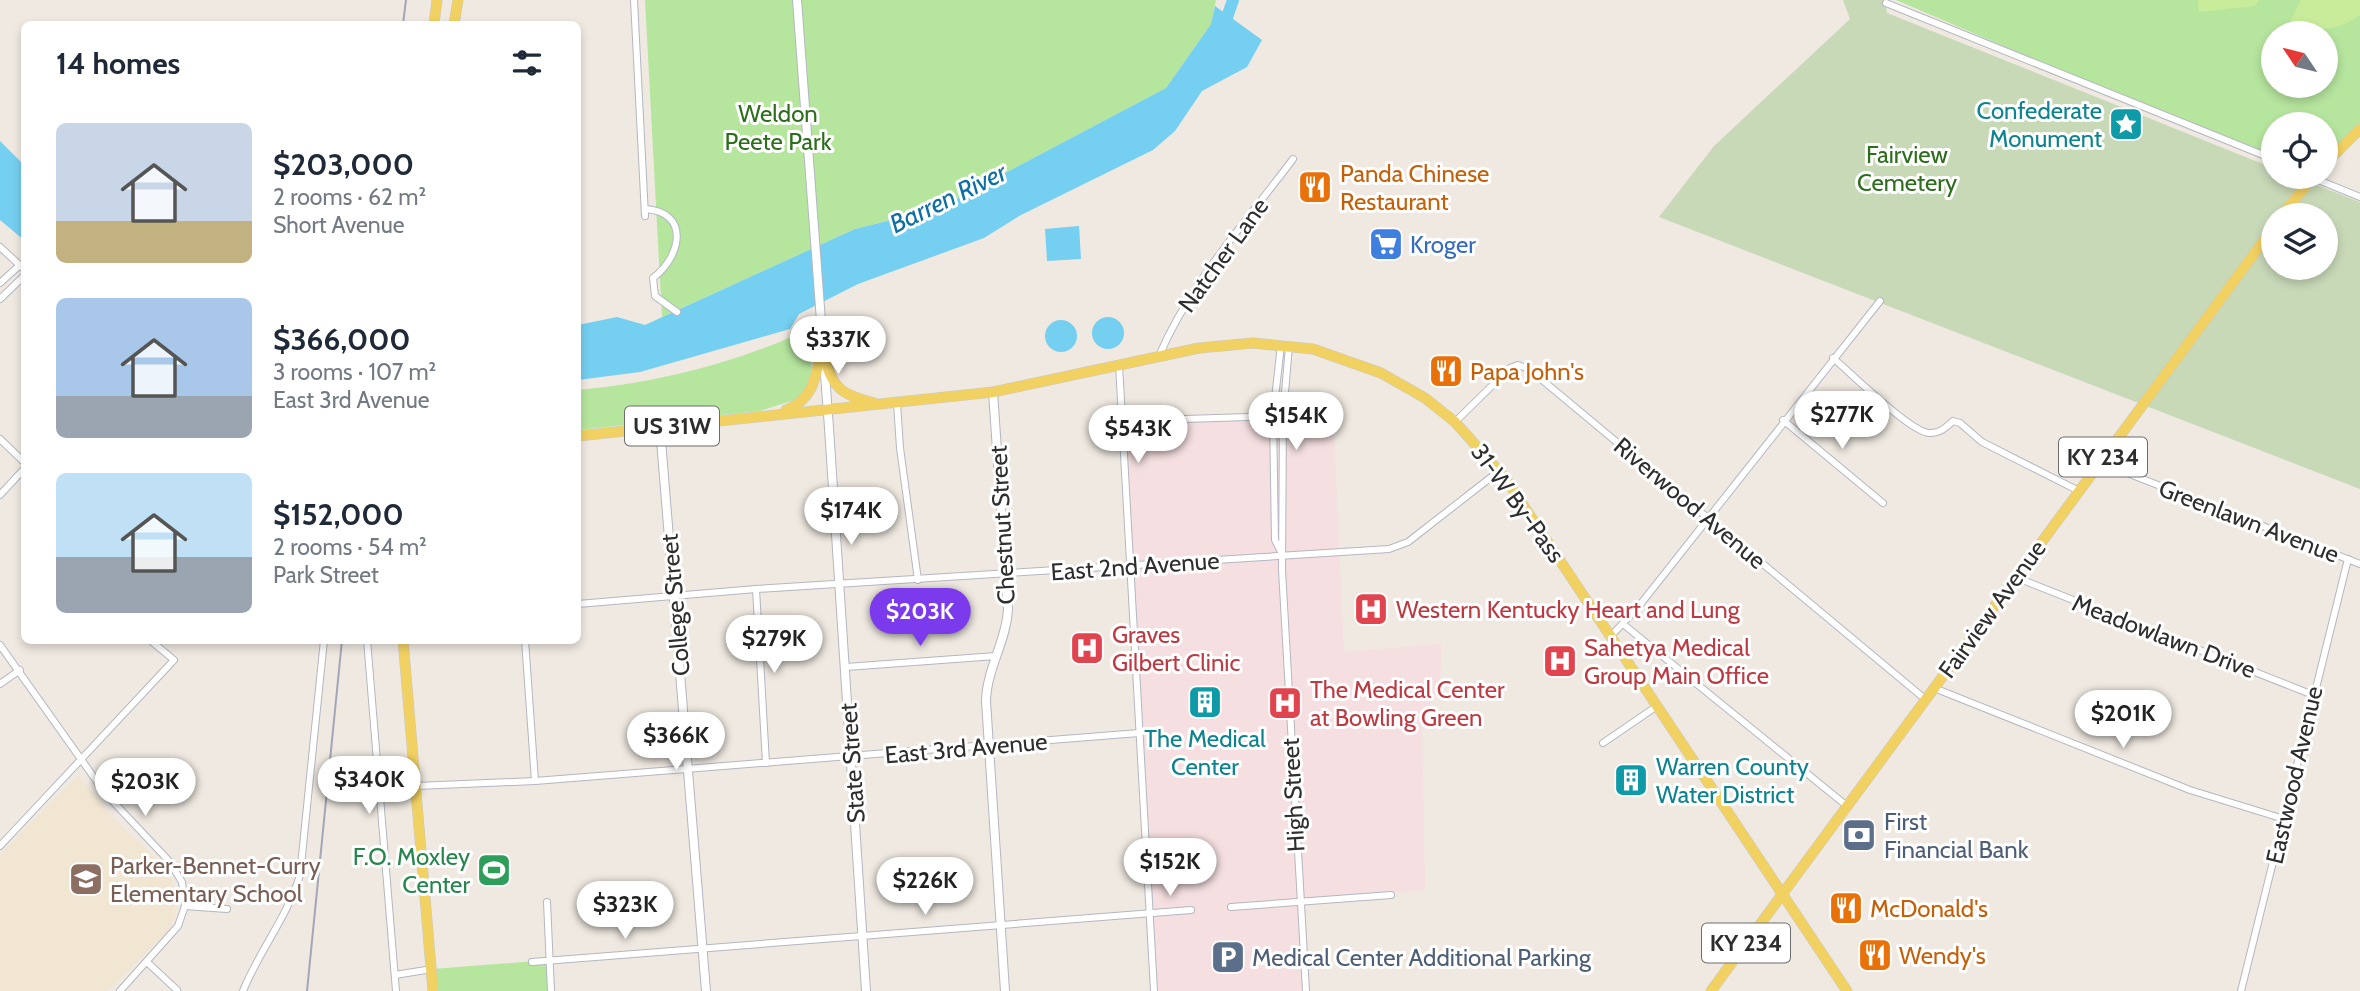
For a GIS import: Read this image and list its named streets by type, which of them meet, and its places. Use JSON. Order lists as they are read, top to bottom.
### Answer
{
  "streets": {
    "main road": [
      "US 31W",
      "KY 234",
      "31-W By-Pass",
      "Fairview Avenue"
    ],
    "street": [
      "Natcher Lane",
      "Riverwood Avenue",
      "Greenlawn Avenue",
      "Chestnut Street",
      "East 2nd Avenue",
      "College Street",
      "Meadowlawn Drive",
      "East 3rd Avenue",
      "State Street",
      "Eastwood Avenue",
      "High Street"
    ]
  },
  "crossings": [
    ["Natcher Lane", "31-W By-Pass"],
    ["US 31W", "31-W By-Pass"],
    ["US 31W", "College Street"],
    ["US 31W", "State Street"],
    ["31-W By-Pass", "Riverwood Avenue"],
    ["31-W By-Pass", "Chestnut Street"],
    ["31-W By-Pass", "East 2nd Avenue"],
    ["31-W By-Pass", "Fairview Avenue"],
    ["31-W By-Pass", "State Street"],
    ["Riverwood Avenue", "Fairview Avenue"],
    ["Greenlawn Avenue", "Fairview Avenue"],
    ["Greenlawn Avenue", "Eastwood Avenue"],
    ["Chestnut Street", "East 2nd Avenue"],
    ["Chestnut Street", "East 3rd Avenue"],
    ["East 2nd Avenue", "College Street"],
    ["East 2nd Avenue", "State Street"],
    ["East 2nd Avenue", "High Street"],
    ["College Street", "East 3rd Avenue"],
    ["Fairview Avenue", "Meadowlawn Drive"],
    ["Meadowlawn Drive", "Eastwood Avenue"],
    ["East 3rd Avenue", "State Street"]
  ],
  "water": ["Barren River"],
  "parks": ["Weldon Peete Park", "Fairview Cemetery"],
  "places": {
    "place": ["Confederate Monument"],
    "restaurant": [
      "Panda Chinese Restaurant",
      "Papa John's",
      "McDonald's",
      "Wendy's"
    ],
    "supermarket": ["Kroger"],
    "hospital": [
      "Western Kentucky Heart and Lung",
      "Graves Gilbert Clinic",
      "Sahetya Medical Group Main Office",
      "The Medical Center at Bowling Green"
    ],
    "building": ["The Medical Center", "Warren County Water District"],
    "bank": ["First Financial Bank"],
    "sports": ["F.O. Moxley Center"],
    "school or university": ["Parker-Bennet-Curry Elementary School"],
    "parking": ["Medical Center Additional Parking"]
  },
  "north": "top left",
  "page": {
    "heading": "14 homes",
    "list": [
      {
        "name": "$203,000",
        "note": "2 rooms · 62 m² · Short Avenue"
      },
      {
        "name": "$366,000",
        "note": "3 rooms · 107 m² · East 3rd Avenue"
      },
      {
        "name": "$152,000",
        "note": "2 rooms · 54 m² · Park Street"
      }
    ],
    "price": [
      "$337K",
      "$277K",
      "$154K",
      "$543K",
      "$174K",
      "$203K",
      "$279K",
      "$201K",
      "$366K",
      "$340K",
      "$203K",
      "$152K",
      "$226K",
      "$323K"
    ]
  }
}
